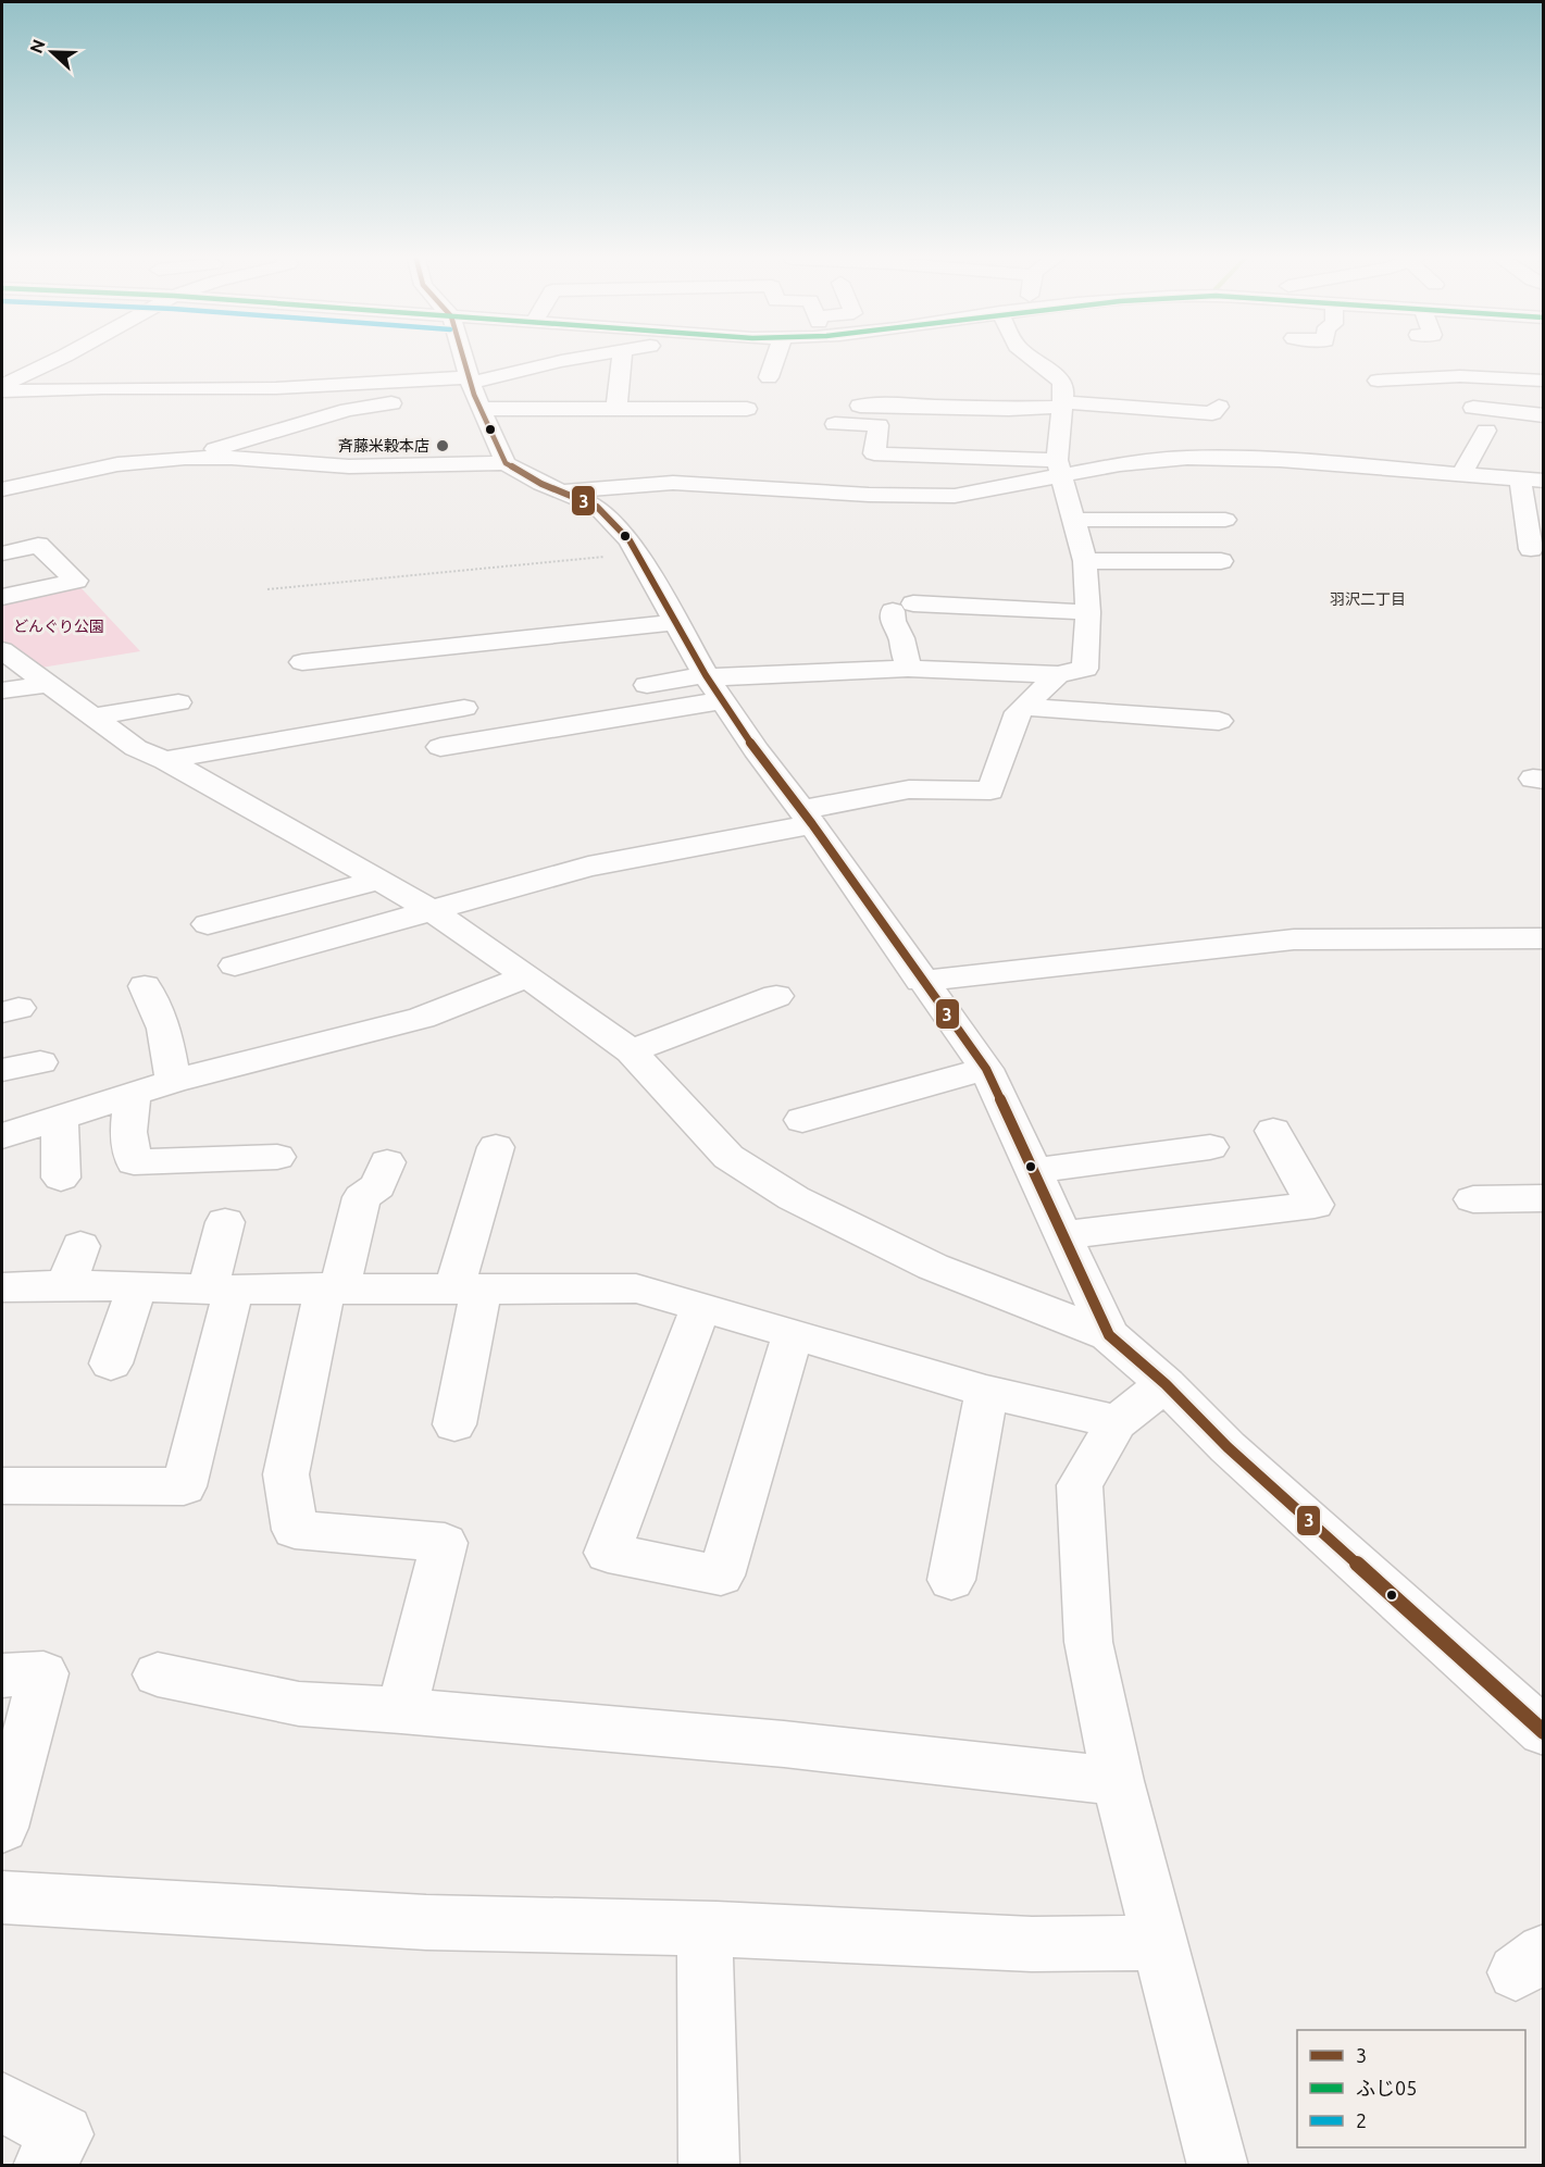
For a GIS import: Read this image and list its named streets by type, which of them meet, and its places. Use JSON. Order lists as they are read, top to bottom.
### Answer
{
  "districts": ["羽沢二丁目"],
  "parks": ["どんぐり公園"],
  "places": ["斉藤米穀本店"],
  "lines": ["transit line 3"],
  "legend": ["3", "ふじ05", "2"],
  "north": "left"
}
